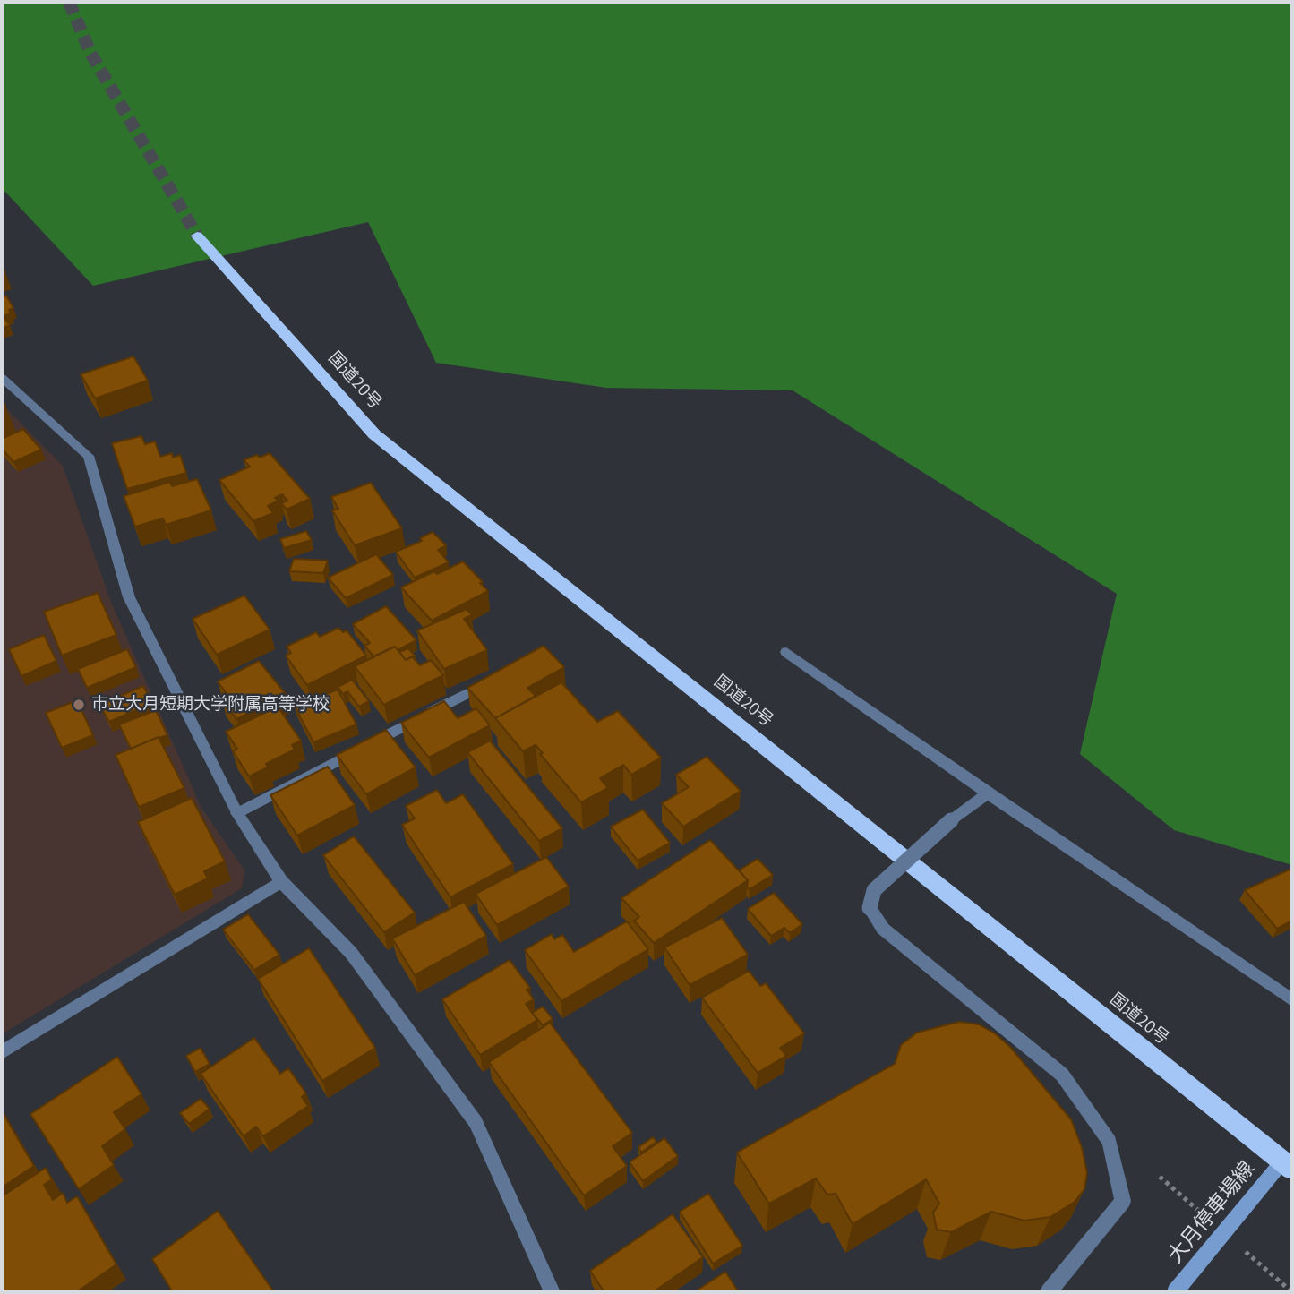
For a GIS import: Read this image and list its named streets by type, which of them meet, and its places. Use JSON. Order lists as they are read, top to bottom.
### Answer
{
  "streets": {
    "highway": ["国道20号"],
    "main road": ["大月停車場線"]
  },
  "crossings": [
    ["国道20号", "大月停車場線"]
  ],
  "places": ["市立大月短期大学附属高等学校"]
}
